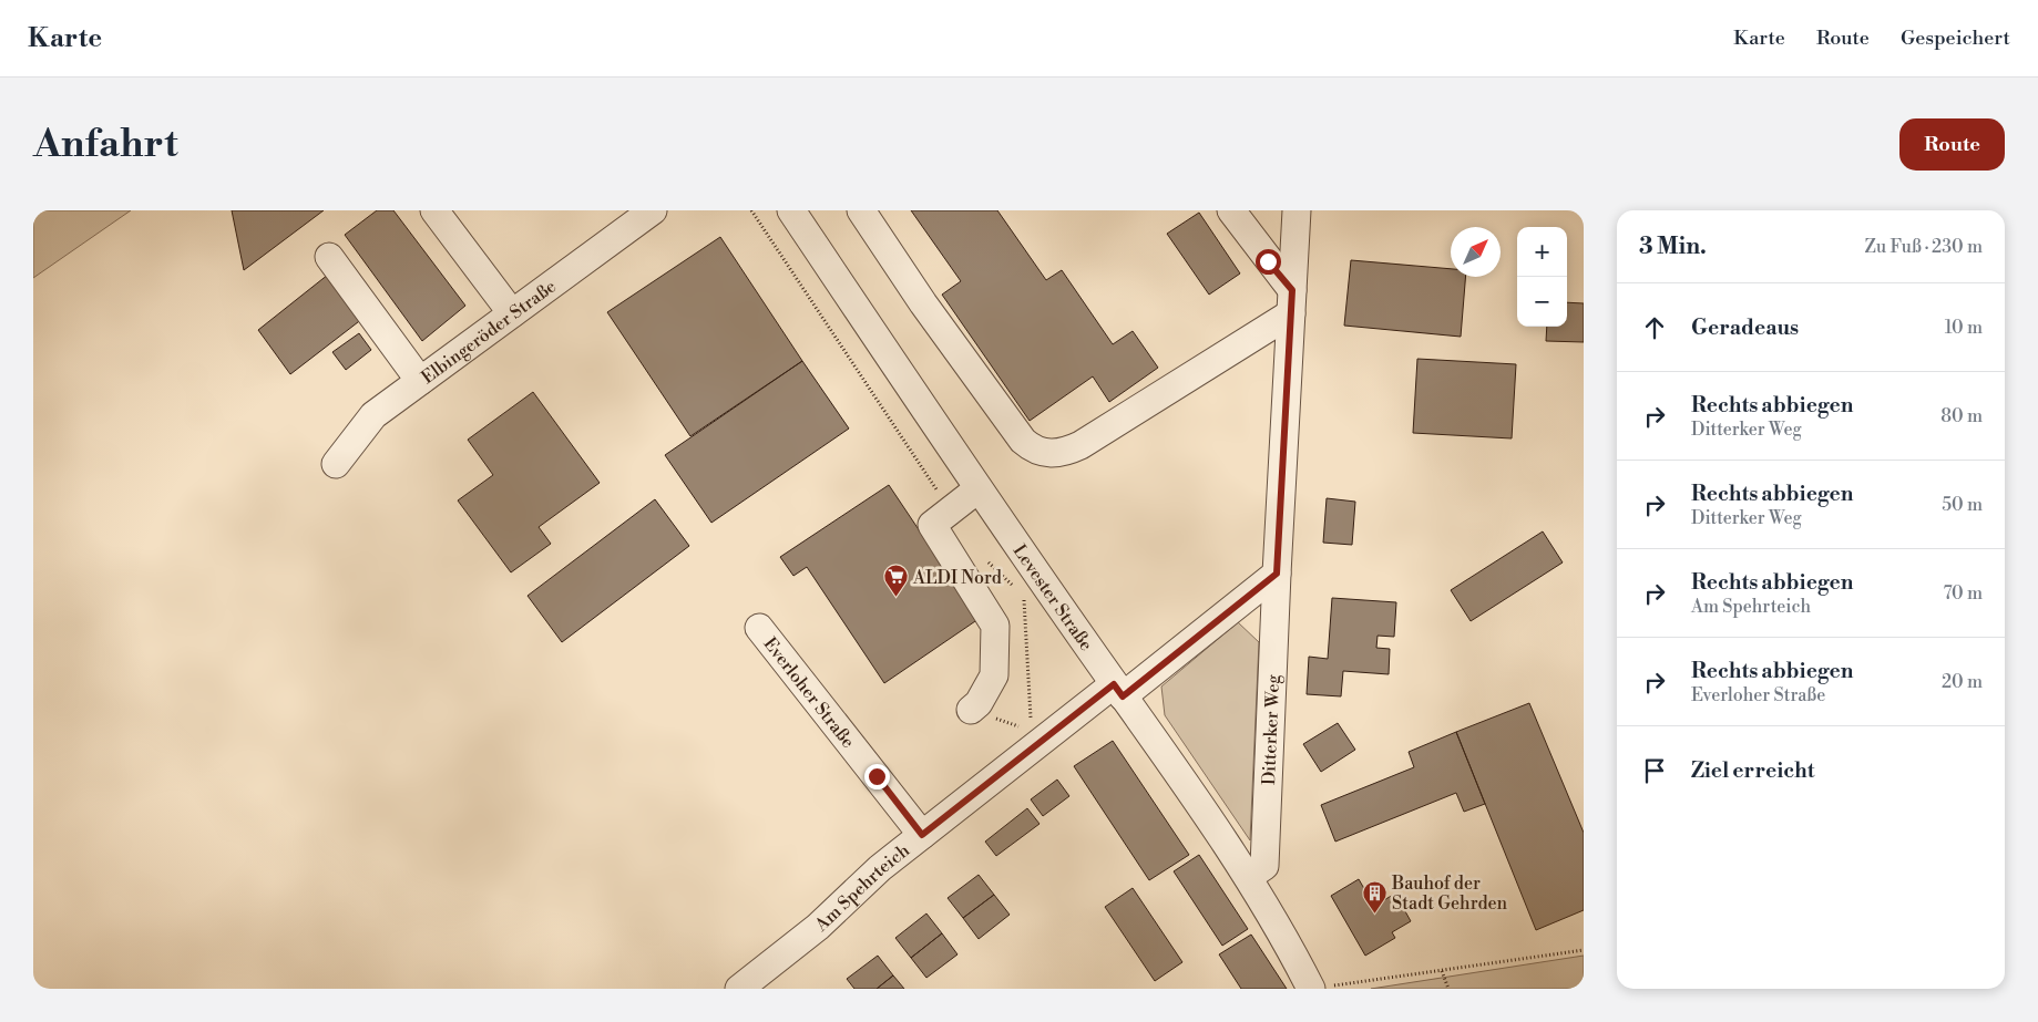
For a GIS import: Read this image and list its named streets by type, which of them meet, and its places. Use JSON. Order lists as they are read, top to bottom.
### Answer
{
  "streets": {
    "street": [
      "Elbingeröder Straße",
      "Levester Straße",
      "Everloher Straße",
      "Ditterker Weg",
      "Am Spehrteich"
    ]
  },
  "crossings": [
    ["Levester Straße", "Ditterker Weg"],
    ["Levester Straße", "Am Spehrteich"],
    ["Everloher Straße", "Am Spehrteich"]
  ],
  "places": {
    "supermarket": ["ALDI Nord"],
    "building": ["Bauhof der Stadt Gehrden"]
  },
  "north": "top right",
  "page": {
    "header": "Karte",
    "nav": ["Karte", "Route", "Gespeichert"],
    "buttons": "Route",
    "title": "Anfahrt",
    "heading": ["3 Min.", "Zu Fuß · 230 m"],
    "map_buttons": ["+", "−"],
    "list": [
      ["Geradeaus", "10 m"],
      ["Rechts abbiegen", "Ditterker Weg", "80 m"],
      ["Rechts abbiegen", "Ditterker Weg", "50 m"],
      ["Rechts abbiegen", "Am Spehrteich", "70 m"],
      ["Rechts abbiegen", "Everloher Straße", "20 m"],
      "Ziel erreicht"
    ]
  }
}
